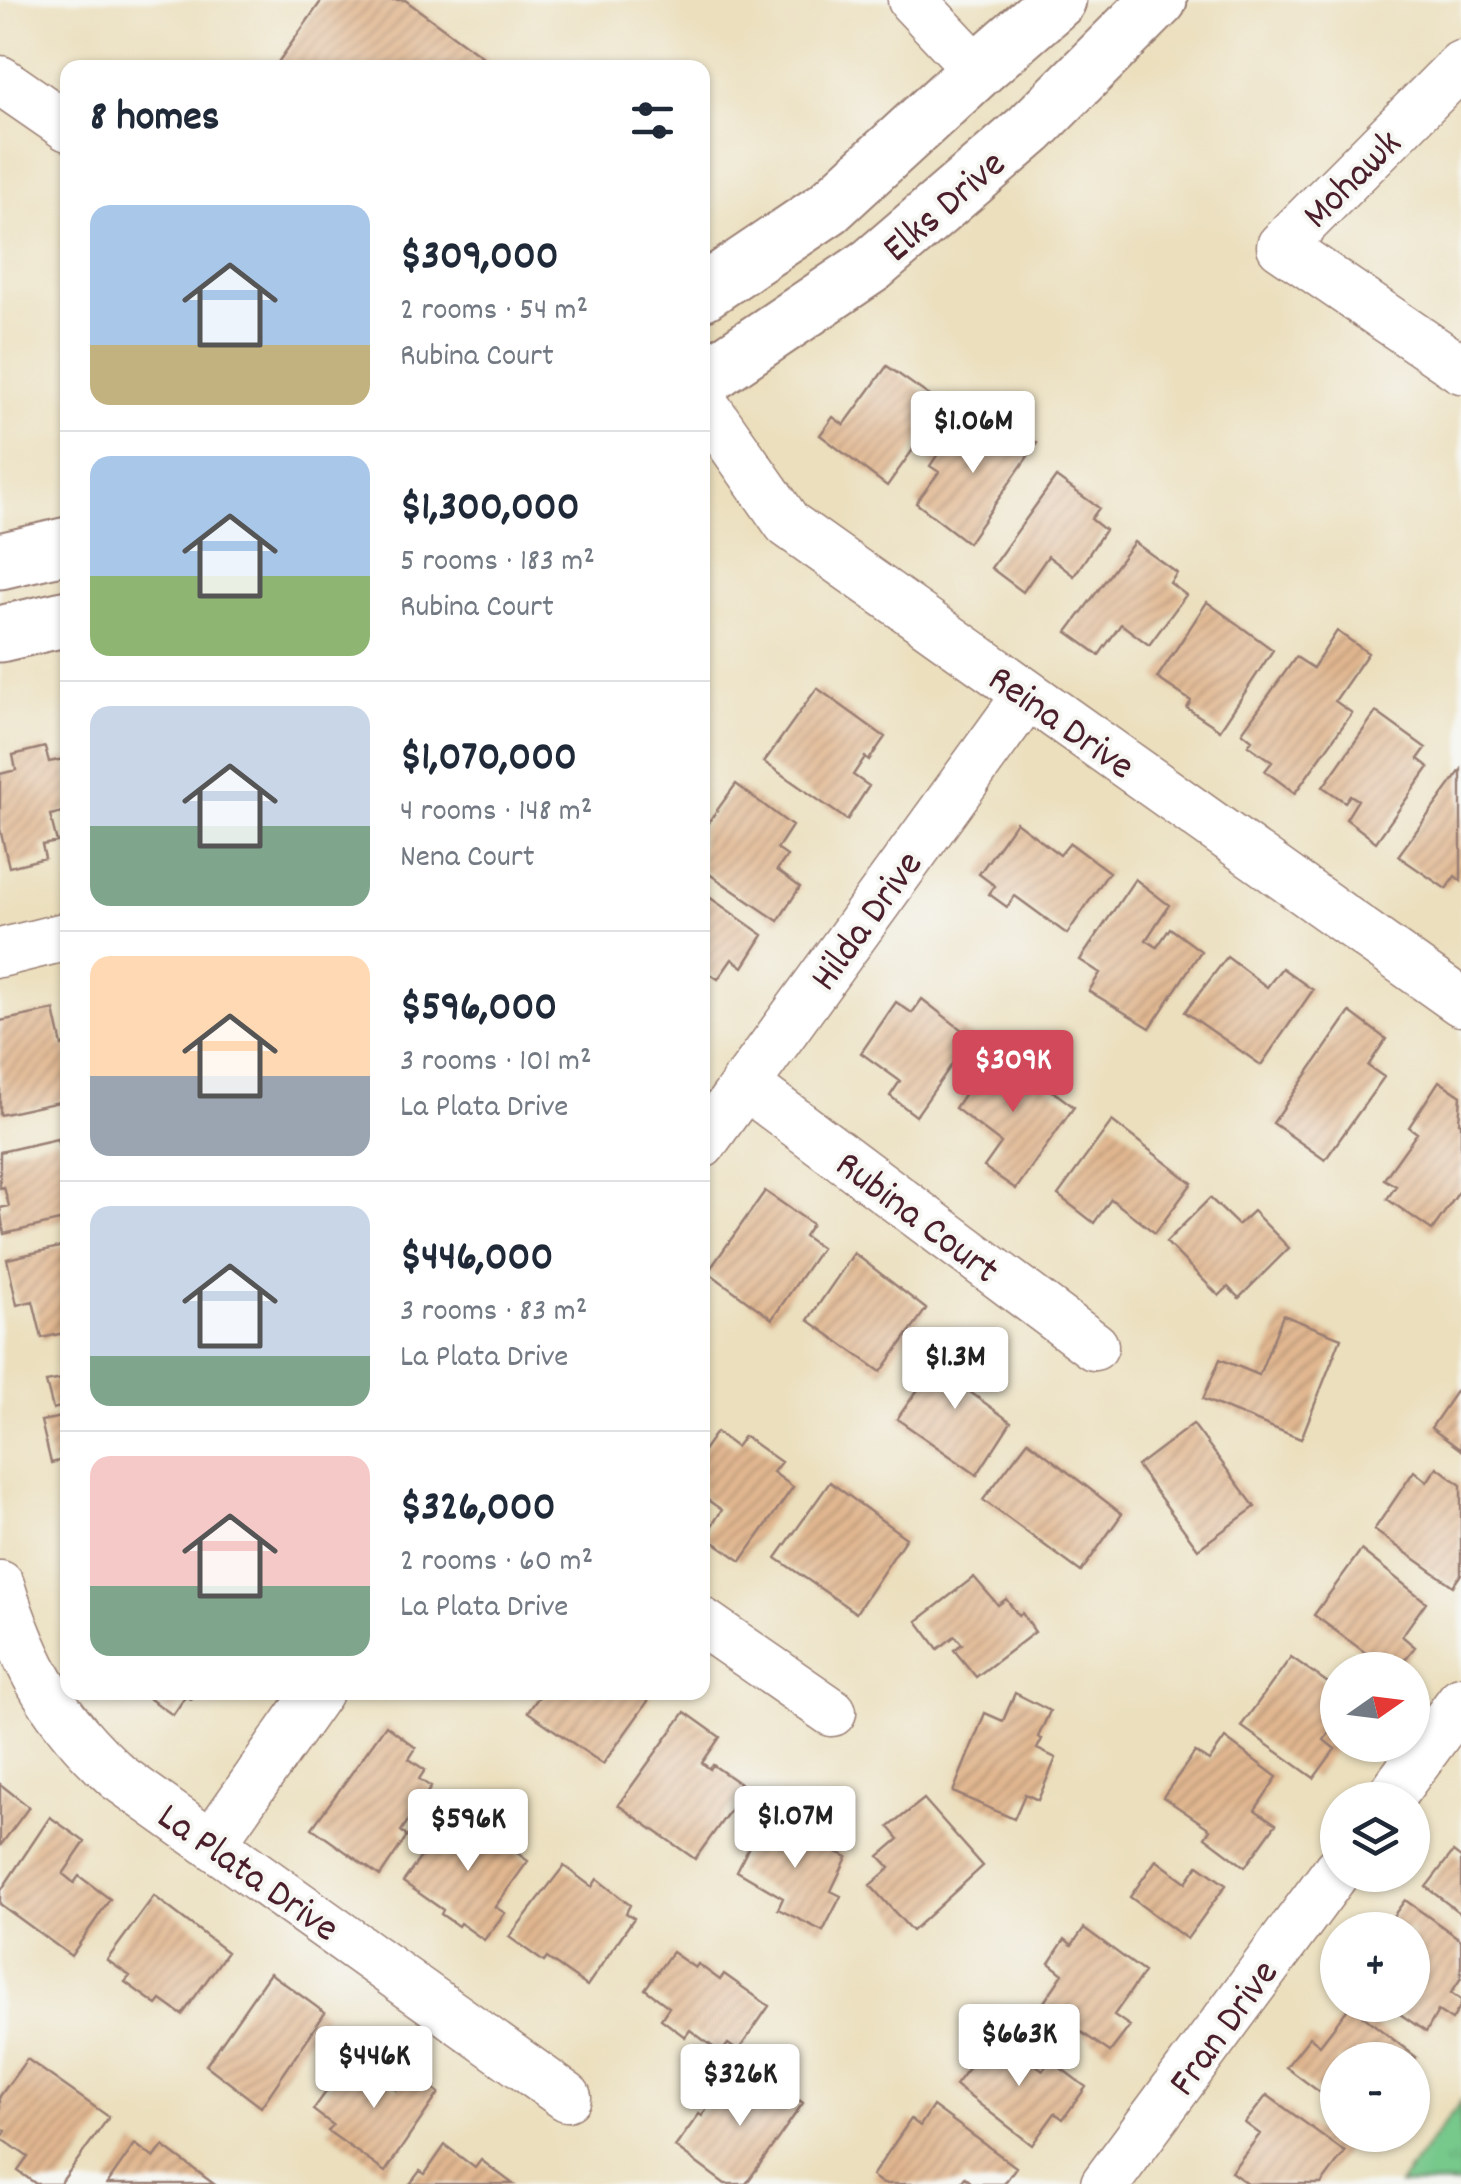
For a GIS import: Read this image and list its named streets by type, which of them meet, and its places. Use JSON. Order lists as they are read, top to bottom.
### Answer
{
  "streets": {
    "main road": ["Elks Drive"],
    "street": [
      "Mohawk",
      "Reina Drive",
      "Hilda Drive",
      "Rubina Court",
      "La Plata Drive",
      "Fran Drive"
    ]
  },
  "crossings": [
    ["Reina Drive", "Hilda Drive"],
    ["Hilda Drive", "Rubina Court"]
  ],
  "north": "right",
  "page": {
    "heading": "8 homes",
    "list": [
      {
        "name": "$309,000",
        "note": "2 rooms · 54 m² · Rubina Court"
      },
      {
        "name": "$1,300,000",
        "note": "5 rooms · 183 m² · Rubina Court"
      },
      {
        "name": "$1,070,000",
        "note": "4 rooms · 148 m² · Nena Court"
      },
      {
        "name": "$596,000",
        "note": "3 rooms · 101 m² · La Plata Drive"
      },
      {
        "name": "$446,000",
        "note": "3 rooms · 83 m² · La Plata Drive"
      },
      {
        "name": "$326,000",
        "note": "2 rooms · 60 m² · La Plata Drive"
      }
    ],
    "price": [
      "$1.06M",
      "$309K",
      "$1.3M",
      "$1.07M",
      "$596K",
      "$663K",
      "$446K",
      "$326K"
    ],
    "map_buttons": ["+", "−"]
  }
}
